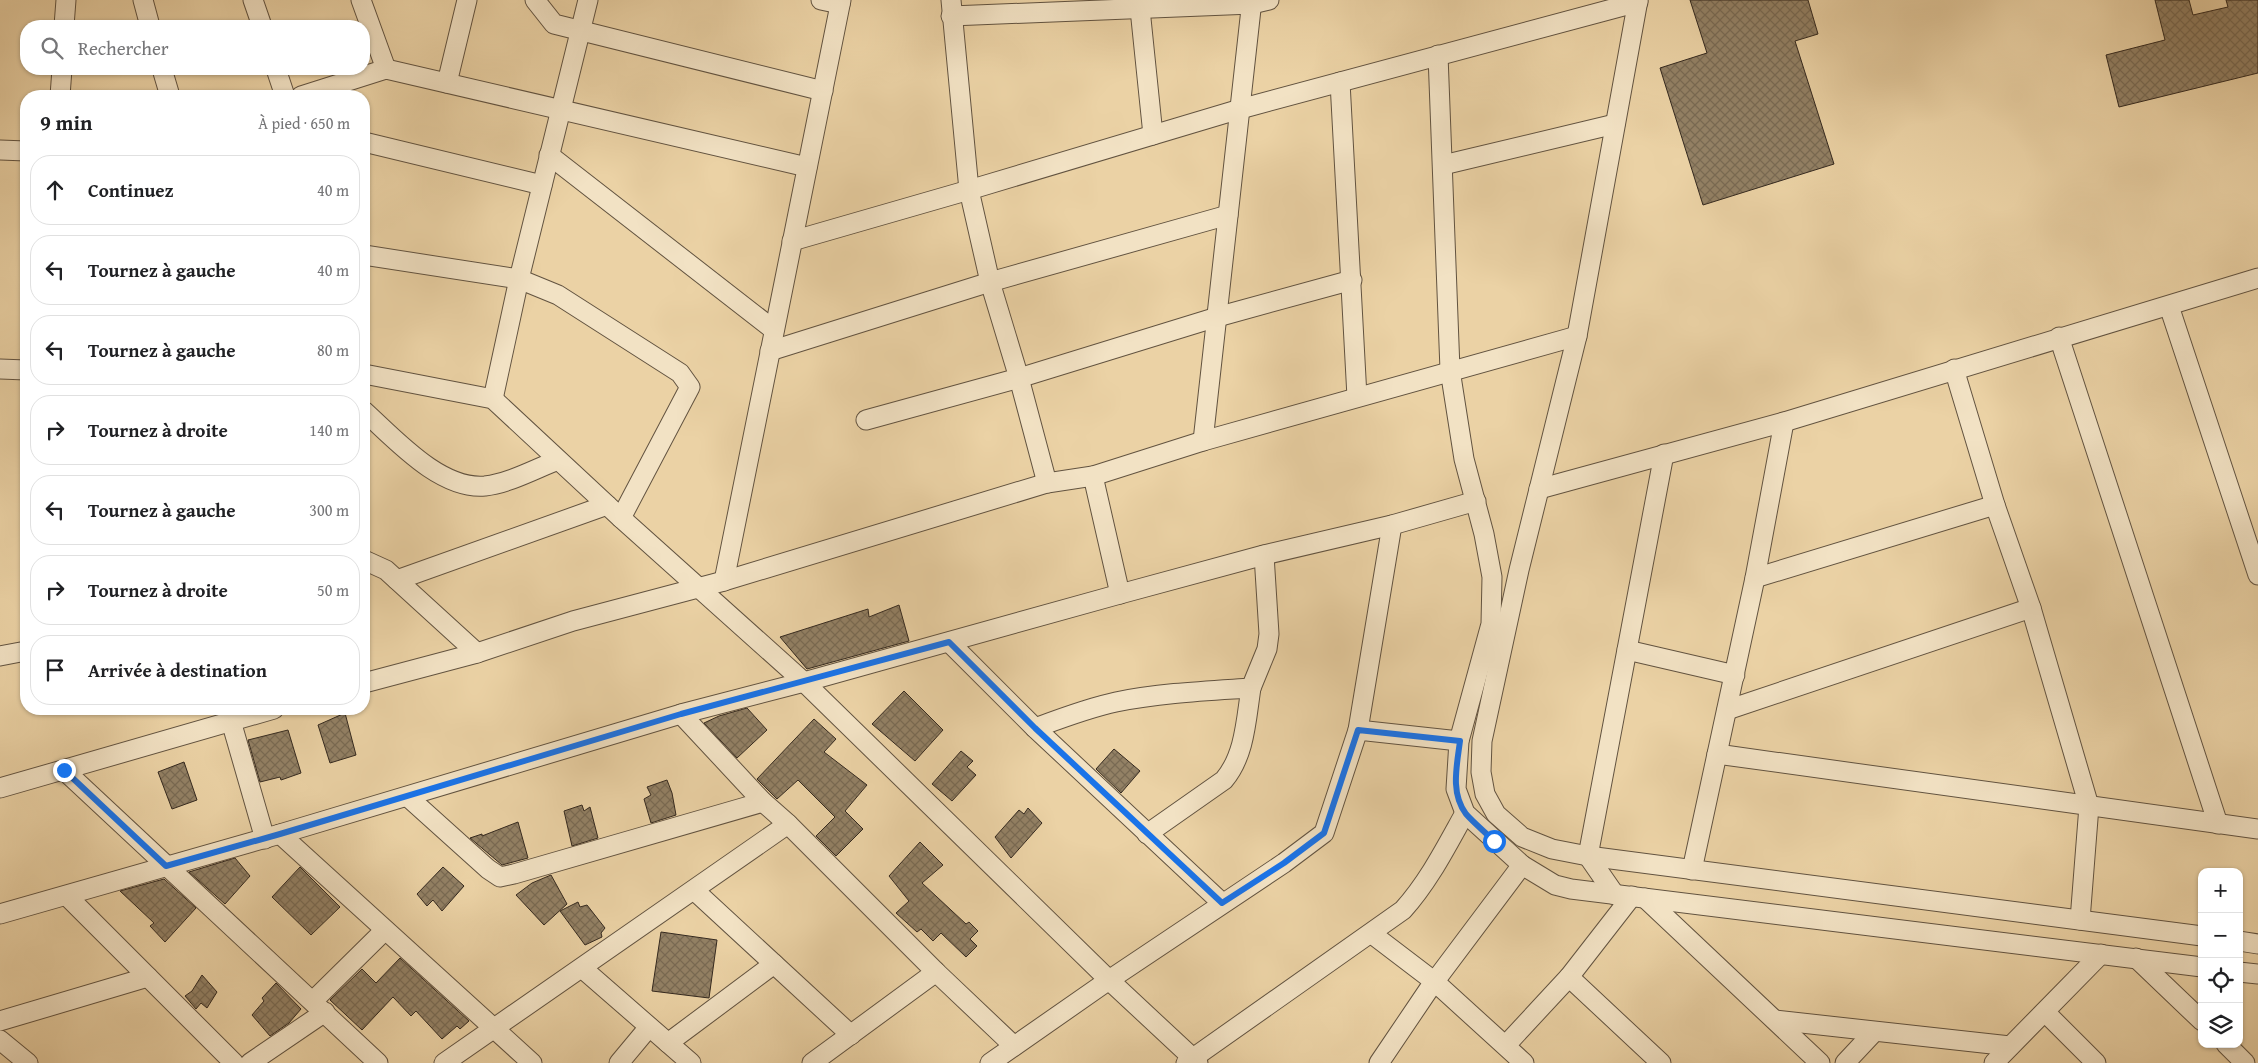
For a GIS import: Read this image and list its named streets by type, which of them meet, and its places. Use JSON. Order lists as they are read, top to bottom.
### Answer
{
  "page": {
    "search": "Rechercher",
    "heading": ["9 min", "À pied · 650 m"],
    "list": [
      ["Continuez", "40 m"],
      ["Tournez à gauche", "40 m"],
      ["Tournez à gauche", "80 m"],
      ["Tournez à droite", "140 m"],
      ["Tournez à gauche", "300 m"],
      ["Tournez à droite", "50 m"],
      "Arrivée à destination"
    ],
    "map_buttons": ["+", "−"]
  }
}
